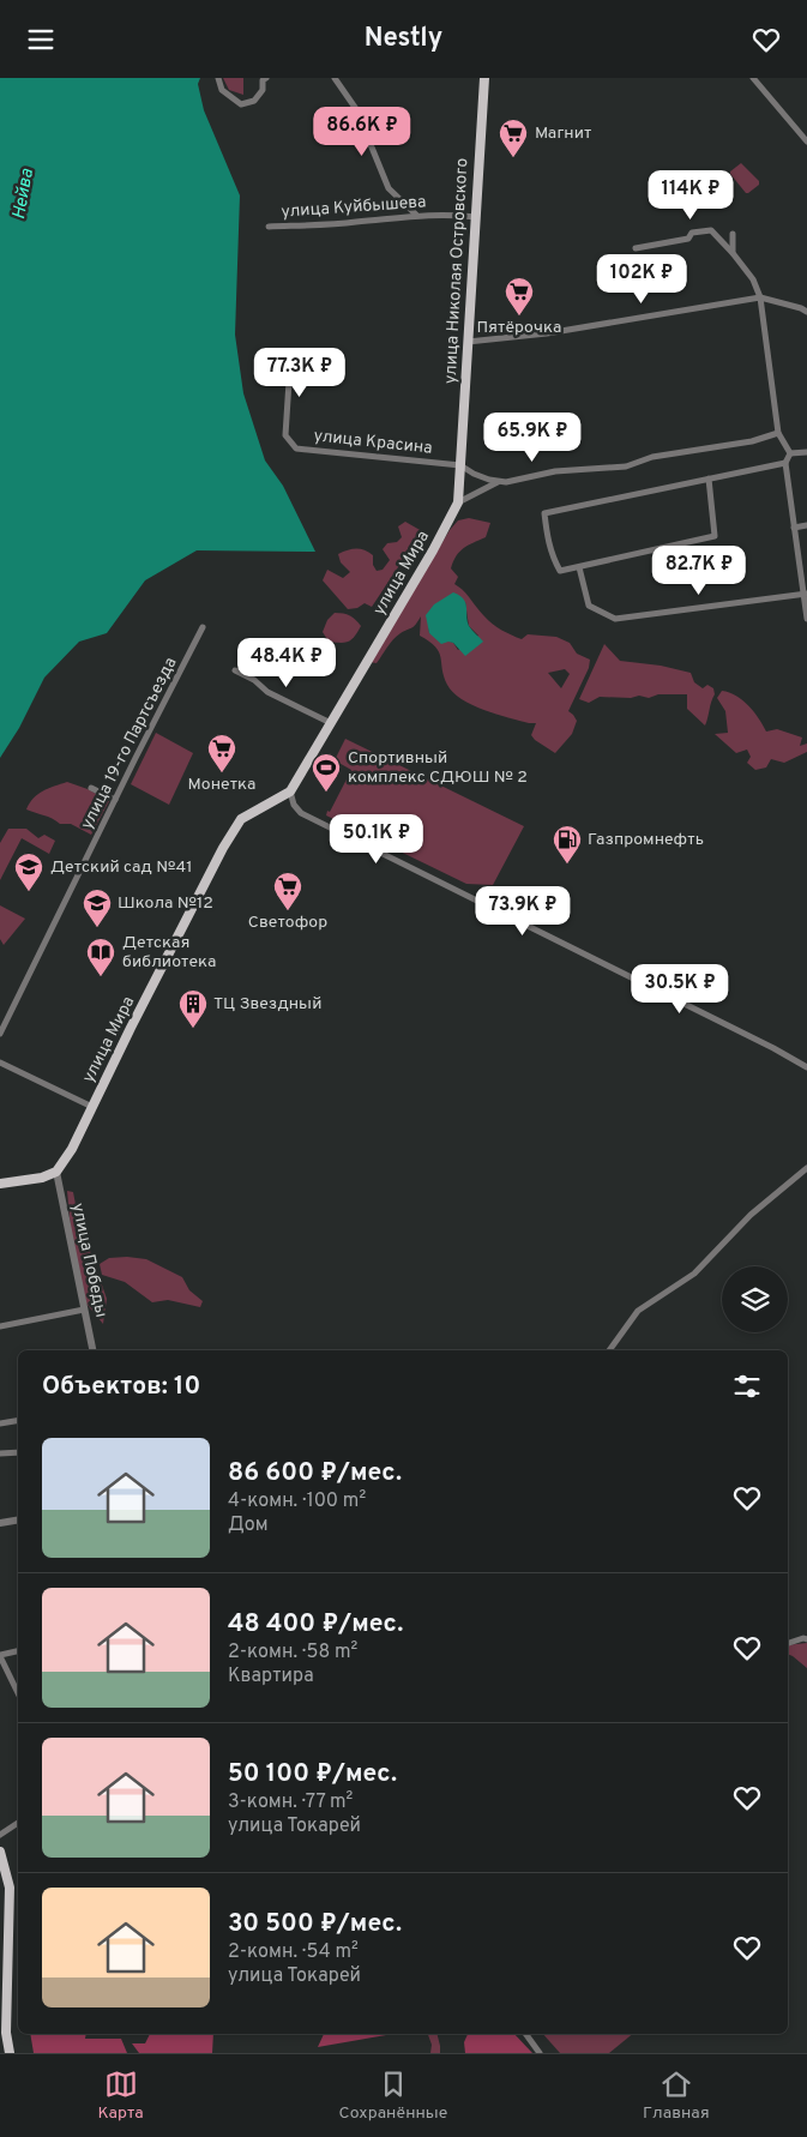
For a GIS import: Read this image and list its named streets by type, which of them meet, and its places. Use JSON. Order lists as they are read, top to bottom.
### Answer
{
  "streets": {
    "main road": ["улица Николая Островского", "улица Мира"],
    "street": [
      "улица Куйбышева",
      "улица Красина",
      "улица 19-го Партсъезда",
      "улица Победы"
    ]
  },
  "crossings": [
    ["улица Куйбышева", "улица Николая Островского"],
    ["улица Николая Островского", "улица Красина"],
    ["улица Николая Островского", "улица Мира"],
    ["улица Мира", "улица Победы"]
  ],
  "water": ["Нейва"],
  "places": {
    "supermarket": [
      "Магнит",
      "Пятёрочка",
      "Монетка",
      "Светофор"
    ],
    "sports": ["Спортивный комплекс СДЮШ № 2"],
    "fuel station": ["Газпромнефть"],
    "school or university": ["Детский сад №41", "Школа №12"],
    "library": ["Детская библиотека"],
    "building": ["ТЦ Звездный"]
  },
  "page": {
    "header": "Nestly",
    "price": [
      "86.6K ₽",
      "114K ₽",
      "102K ₽",
      "77.3K ₽",
      "65.9K ₽",
      "82.7K ₽",
      "48.4K ₽",
      "50.1K ₽",
      "73.9K ₽",
      "30.5K ₽"
    ],
    "heading": "Объектов: 10",
    "list": [
      {
        "name": "86 600 ₽/мес.",
        "note": "4-комн. · 100 m² · Дом"
      },
      {
        "name": "48 400 ₽/мес.",
        "note": "2-комн. · 58 m² · Квартира"
      },
      {
        "name": "50 100 ₽/мес.",
        "note": "3-комн. · 77 m² · улица Токарей"
      },
      {
        "name": "30 500 ₽/мес.",
        "note": "2-комн. · 54 m² · улица Токарей"
      }
    ],
    "tabs": ["Карта", "Сохранённые", "Главная"]
  }
}
